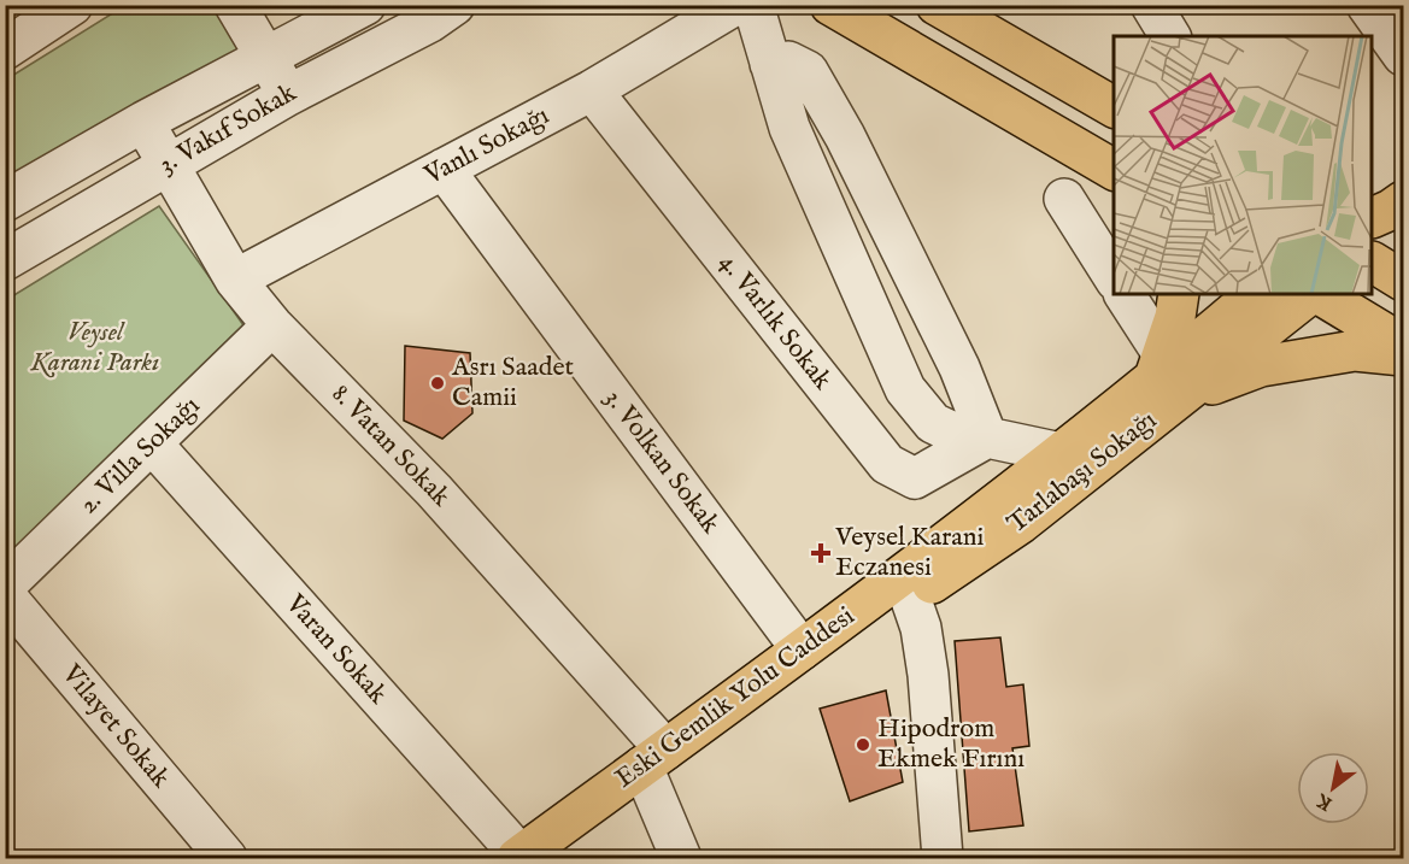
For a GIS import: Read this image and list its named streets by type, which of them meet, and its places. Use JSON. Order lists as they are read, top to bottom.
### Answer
{
  "streets": {
    "main road": ["Tarlabaşı Sokağı", "Eski Gemlik Yolu Caddesi"],
    "street": [
      "3. Vakıf Sokak",
      "Vanlı Sokağı",
      "4. Varlık Sokak",
      "8. Vatan Sokak",
      "2. Villa Sokağı",
      "3. Volkan Sokak",
      "Varan Sokak",
      "Vilayet Sokak"
    ]
  },
  "crossings": [
    ["3. Vakıf Sokak", "8. Vatan Sokak"],
    ["Vanlı Sokağı", "4. Varlık Sokak"],
    ["Vanlı Sokağı", "8. Vatan Sokak"],
    ["Vanlı Sokağı", "3. Volkan Sokak"],
    ["8. Vatan Sokak", "2. Villa Sokağı"],
    ["8. Vatan Sokak", "Eski Gemlik Yolu Caddesi"],
    ["2. Villa Sokağı", "Varan Sokak"],
    ["3. Volkan Sokak", "Eski Gemlik Yolu Caddesi"],
    ["Tarlabaşı Sokağı", "Eski Gemlik Yolu Caddesi"],
    ["Varan Sokak", "Eski Gemlik Yolu Caddesi"]
  ],
  "parks": ["Veysel Karani Parkı"],
  "places": {
    "other": ["Asrı Saadet Camii", "Hipodrom Ekmek Fırını"],
    "health": ["Veysel Karani Eczanesi"]
  },
  "north": "bottom left"
}
